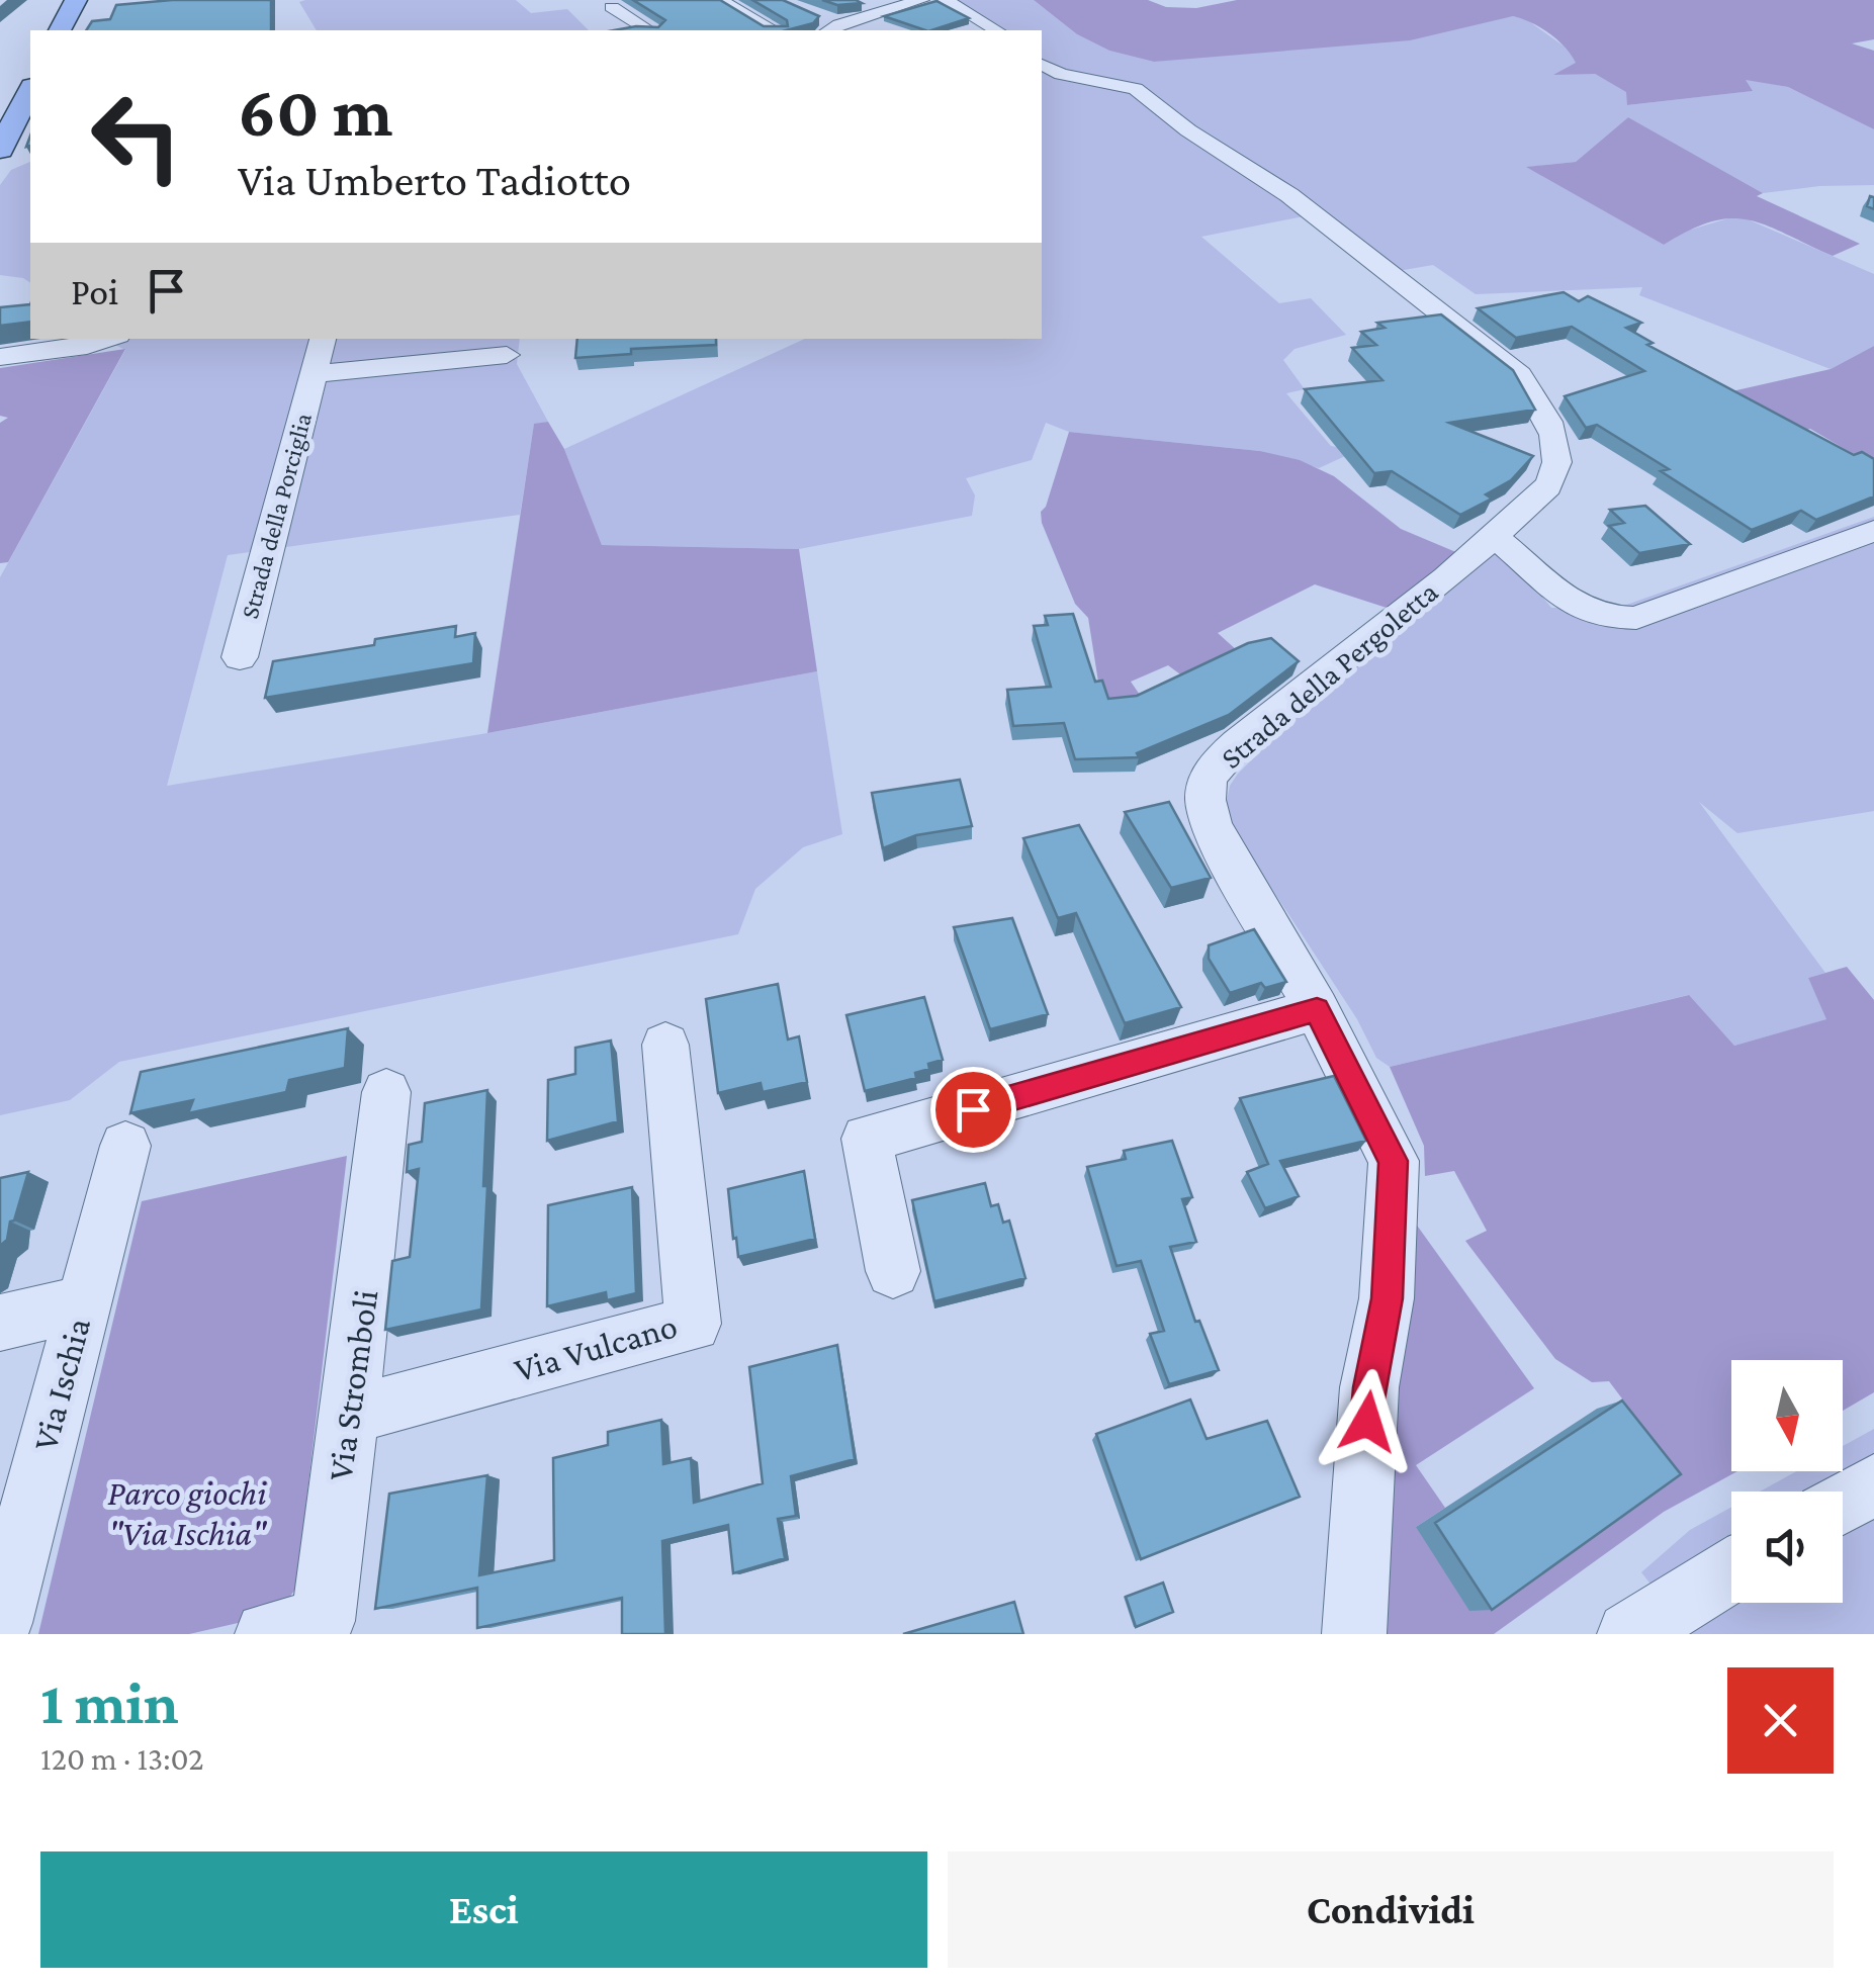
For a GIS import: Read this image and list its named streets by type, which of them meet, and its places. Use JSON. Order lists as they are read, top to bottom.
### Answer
{
  "streets": {
    "street": [
      "Strada della Porciglia",
      "Strada della Pergoletta",
      "Via Vulcano",
      "Via Ischia",
      "Via Stromboli"
    ]
  },
  "crossings": [
    ["Via Vulcano", "Via Stromboli"]
  ],
  "parks": ["Parco giochi \"Via Ischia\""],
  "north": "bottom",
  "page": {
    "turn": ["60 m", "Via Umberto Tadiotto"],
    "then": "Poi",
    "heading": ["1 min", "120 m · 13:02"],
    "buttons": ["Esci", "Condividi"]
  }
}
